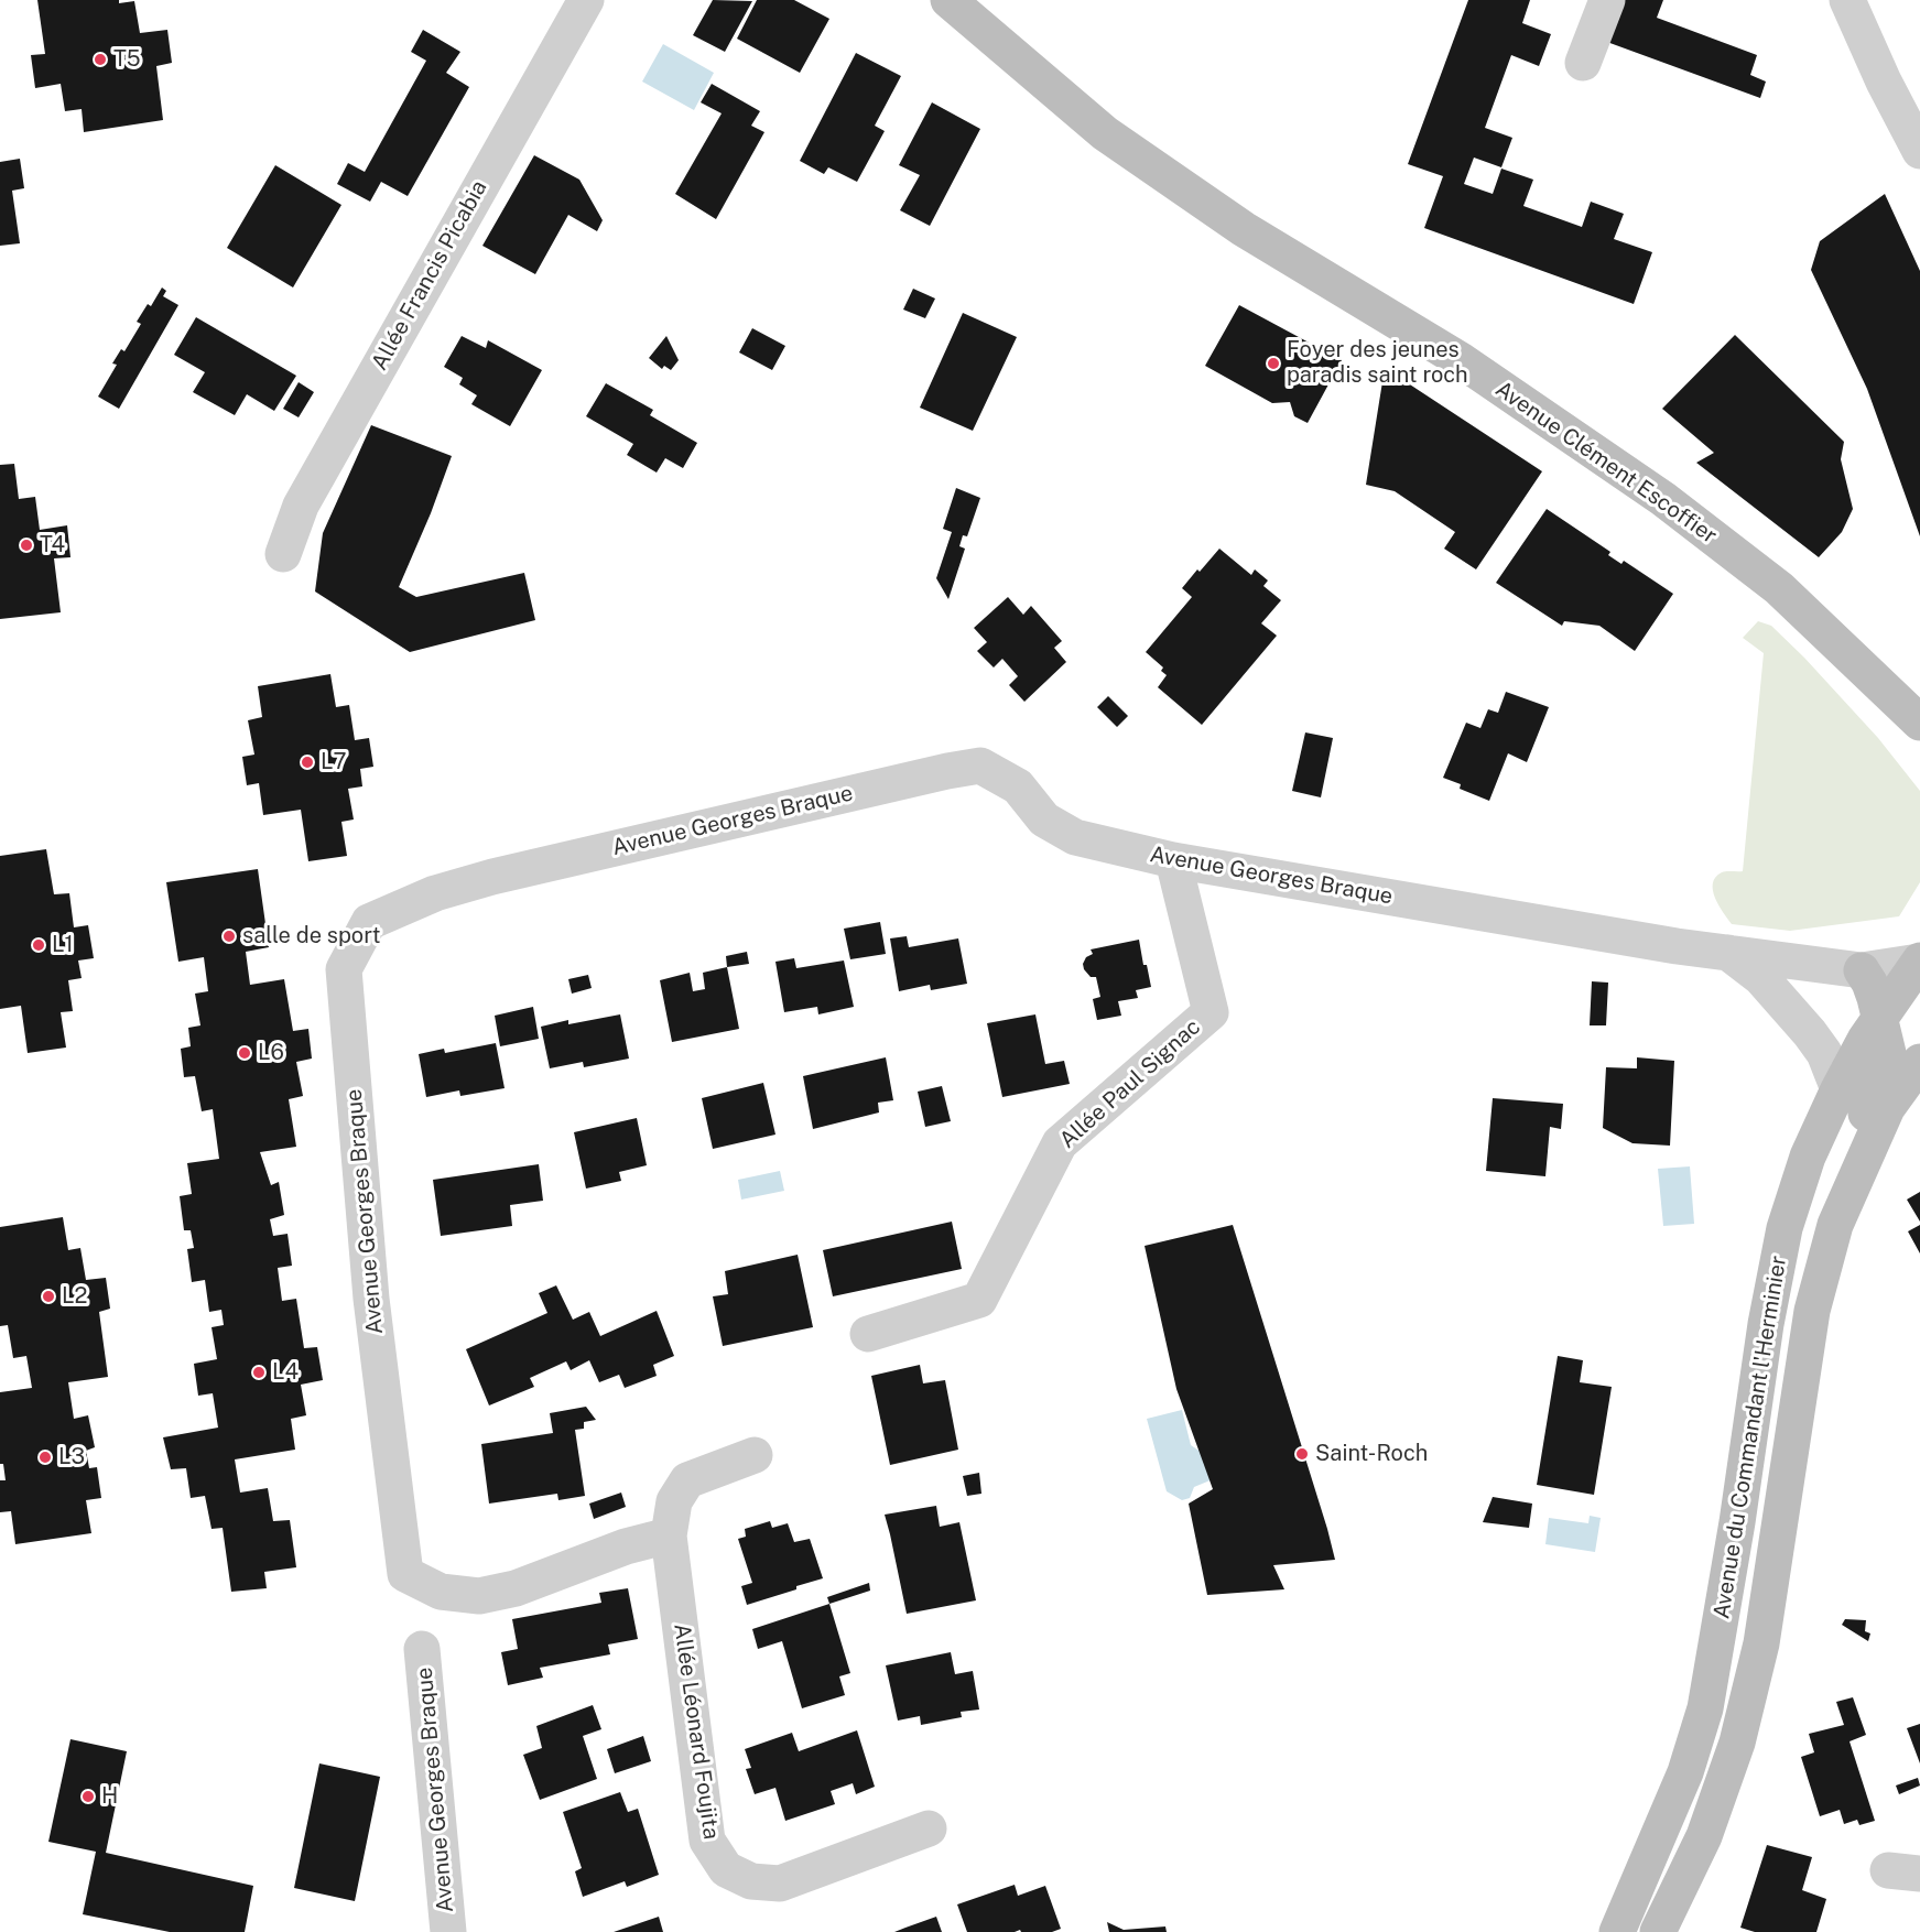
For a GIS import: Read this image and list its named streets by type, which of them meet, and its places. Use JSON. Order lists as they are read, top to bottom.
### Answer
{
  "streets": {
    "street": [
      "Allée Francis Picabia",
      "Avenue Clément Escoffier",
      "Avenue Georges Braque",
      "Allée Paul Signac",
      "Avenue du Commandant l'Herminier",
      "Allée Léonard Foujita"
    ]
  },
  "crossings": [
    ["Avenue Georges Braque", "Allée Paul Signac"],
    ["Avenue Georges Braque", "Avenue du Commandant l'Herminier"],
    ["Avenue Georges Braque", "Allée Léonard Foujita"]
  ],
  "places": [
    "T5",
    "Foyer des jeunes paradis saint roch",
    "T4",
    "L7",
    "salle de sport",
    "L1",
    "L6",
    "L2",
    "L4",
    "Saint-Roch",
    "L3",
    "H"
  ]
}
